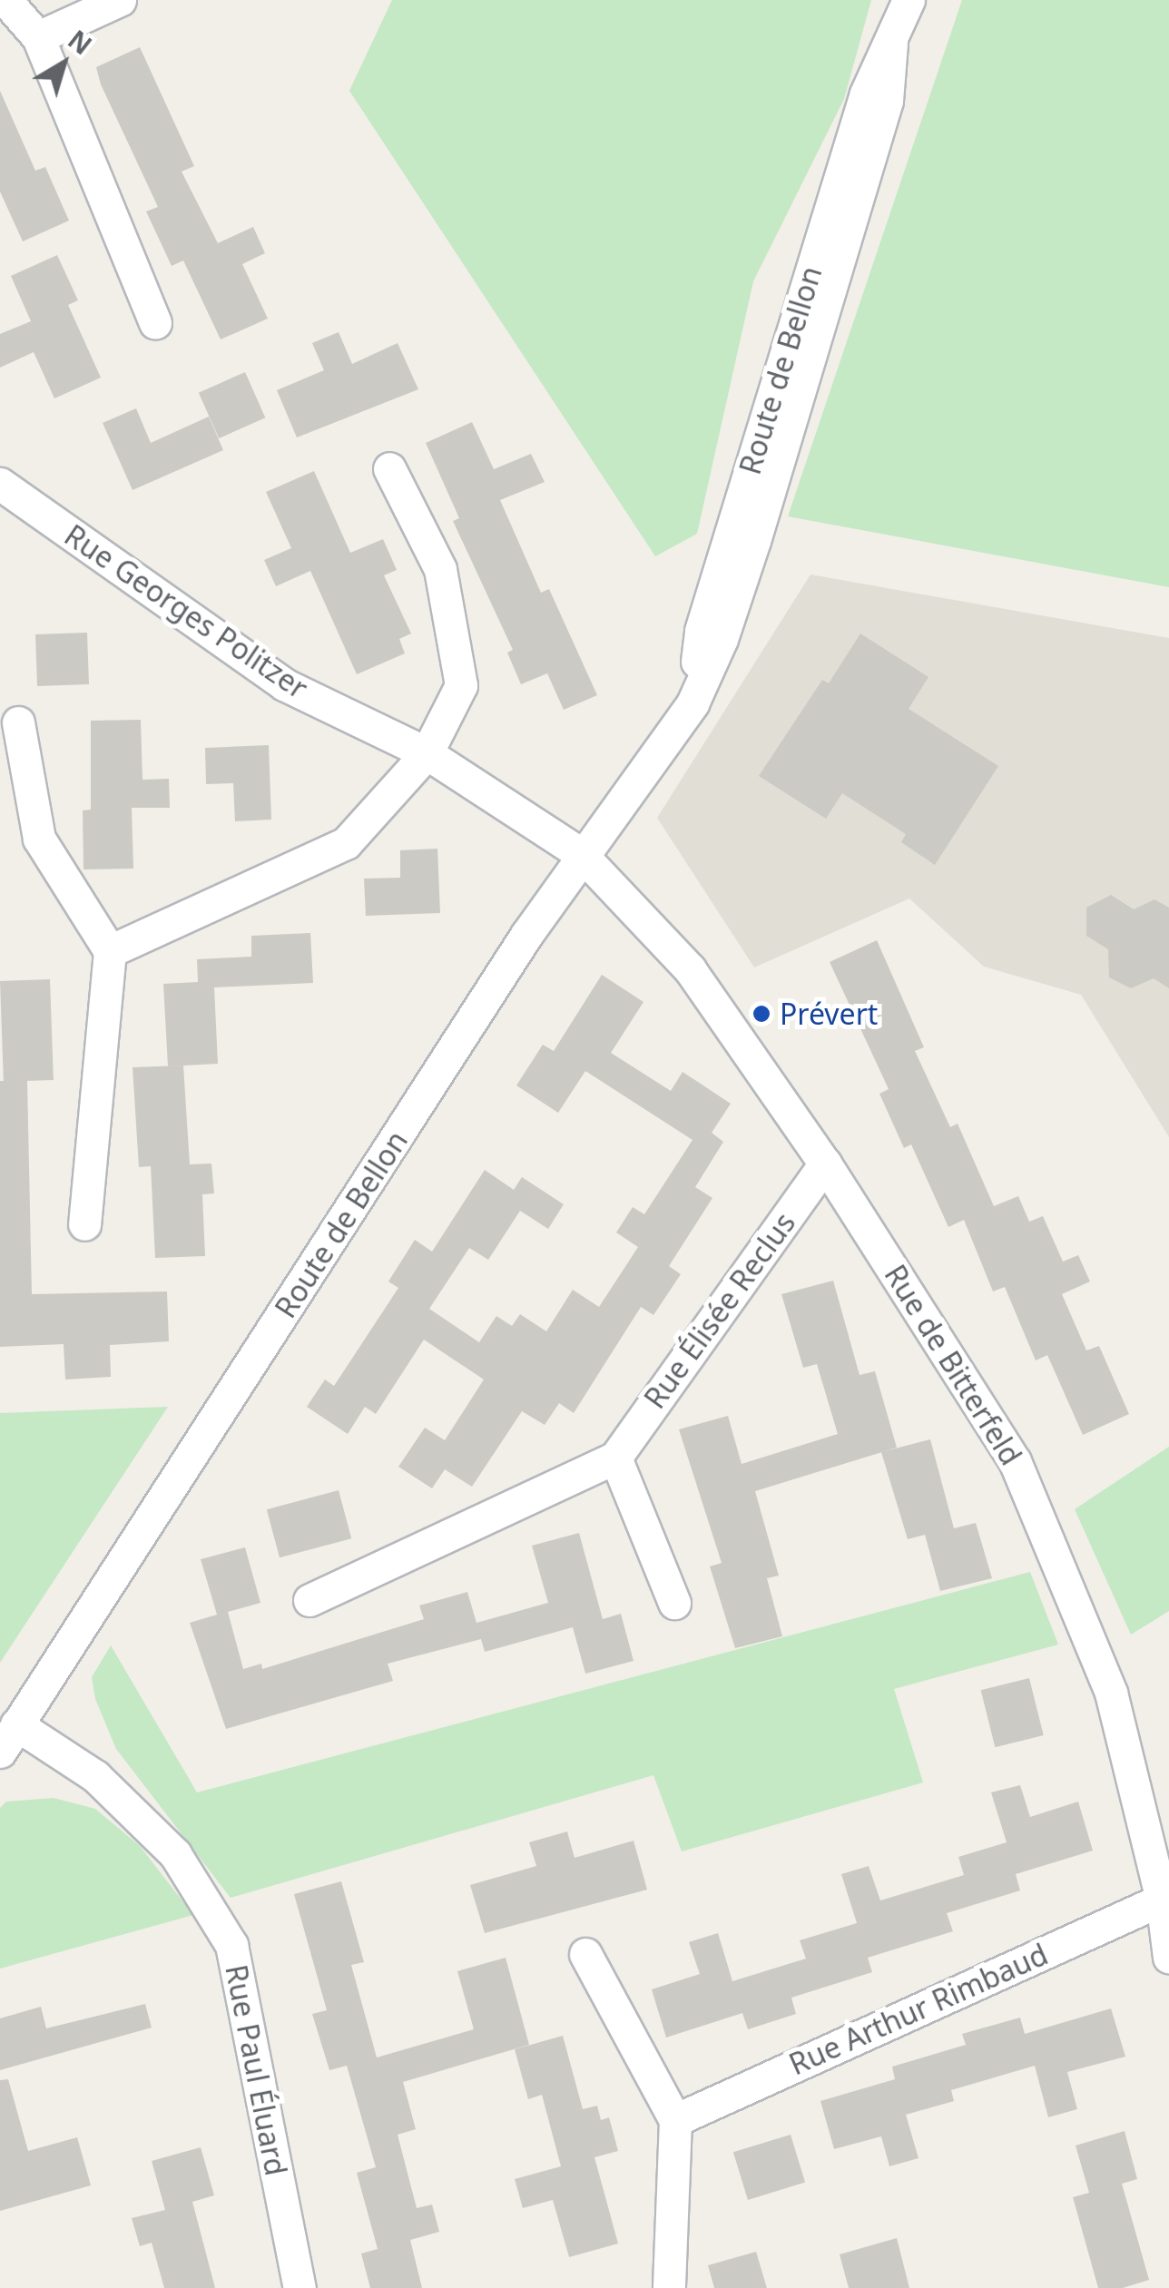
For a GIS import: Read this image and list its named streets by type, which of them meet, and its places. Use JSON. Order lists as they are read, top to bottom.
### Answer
{
  "streets": {
    "street": [
      "Route de Bellon",
      "Rue Georges Politzer",
      "Rue Élisée Reclus",
      "Rue de Bitterfeld",
      "Rue Arthur Rimbaud",
      "Rue Paul Éluard"
    ]
  },
  "crossings": [
    ["Route de Bellon", "Rue Georges Politzer"],
    ["Route de Bellon", "Rue de Bitterfeld"],
    ["Route de Bellon", "Rue Paul Éluard"],
    ["Rue Georges Politzer", "Rue de Bitterfeld"],
    ["Rue Élisée Reclus", "Rue de Bitterfeld"],
    ["Rue de Bitterfeld", "Rue Arthur Rimbaud"]
  ],
  "places": ["Prévert"],
  "north": "top right"
}
